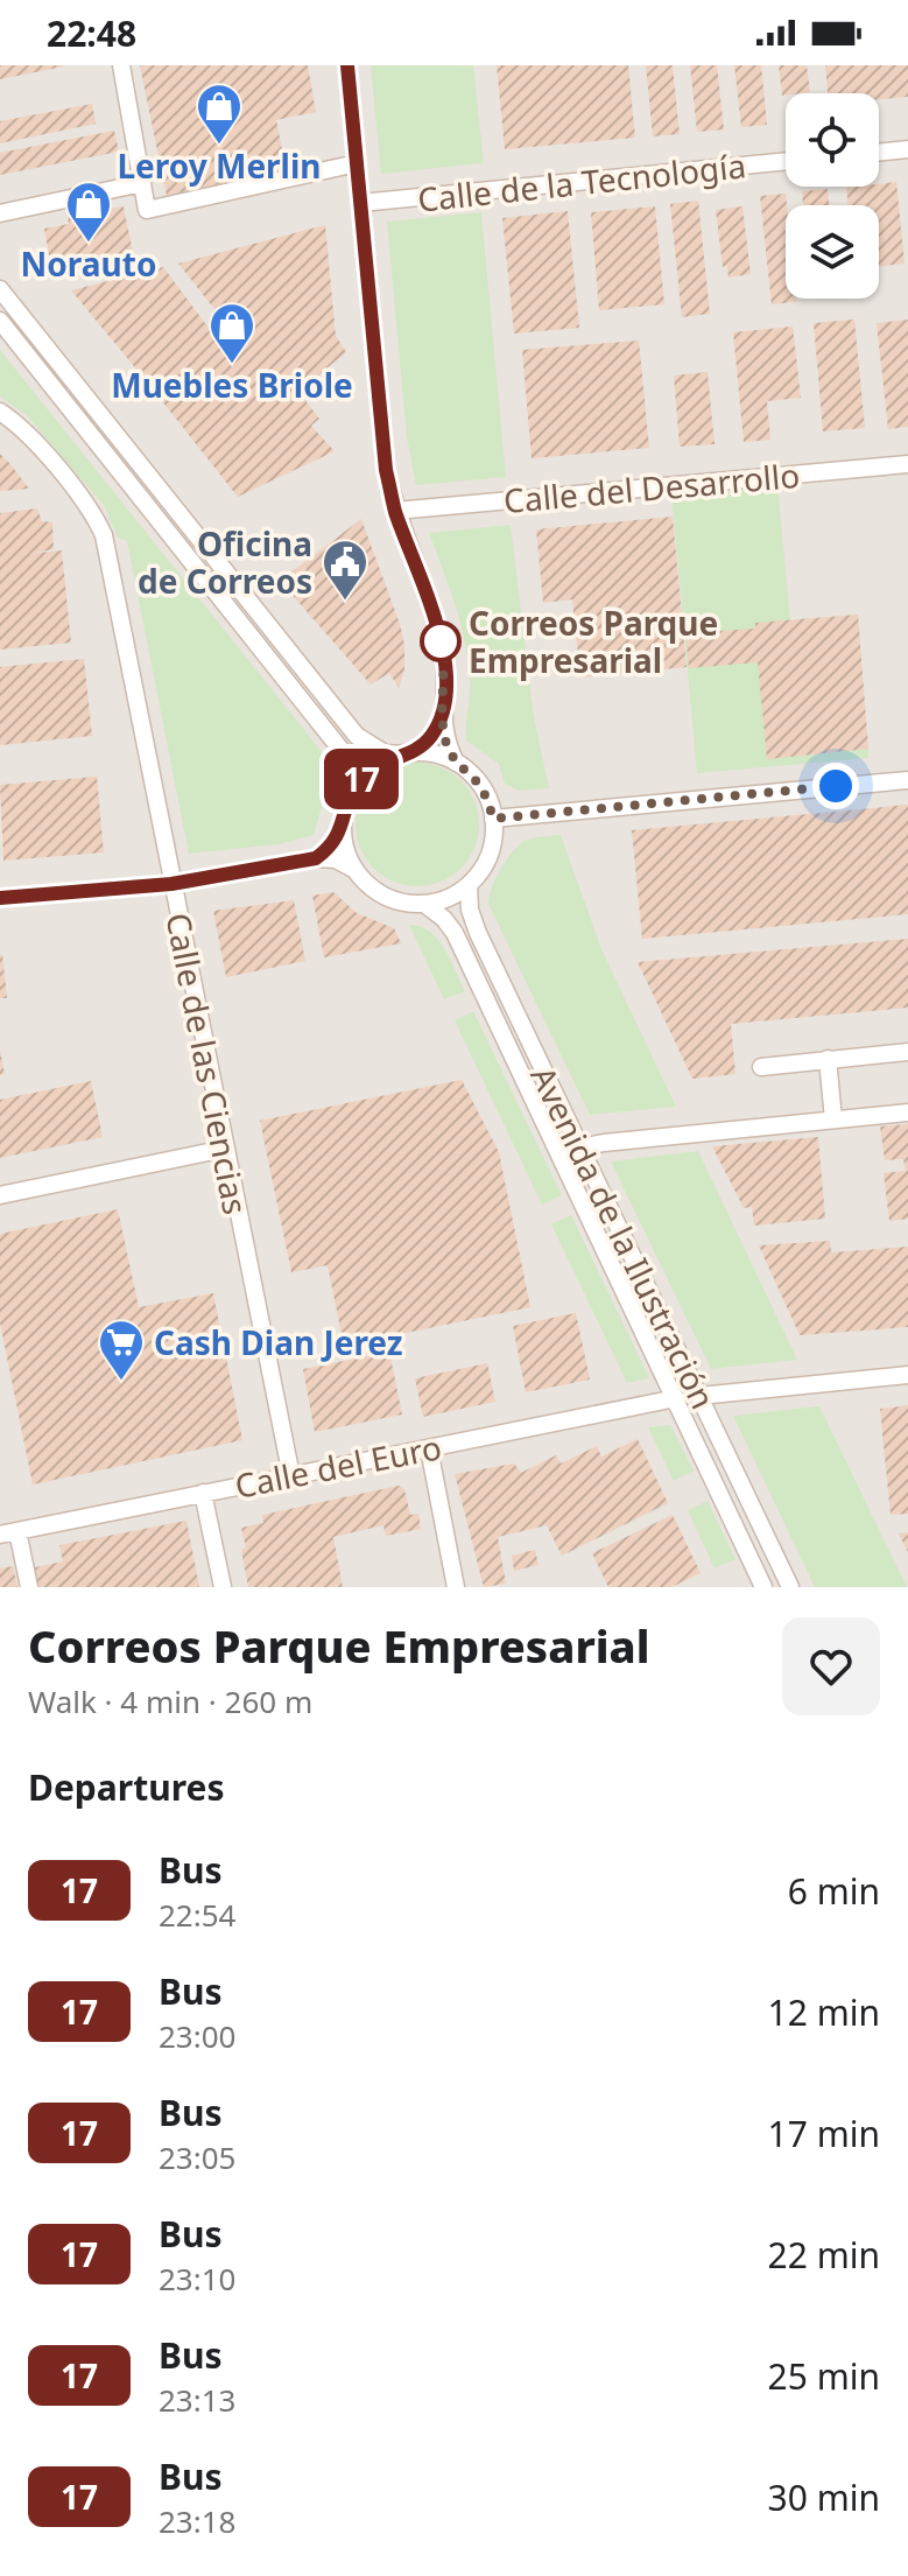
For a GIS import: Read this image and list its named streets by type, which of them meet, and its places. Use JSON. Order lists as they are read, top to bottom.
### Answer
{
  "streets": {
    "street": [
      "Calle de la Tecnología",
      "Calle del Desarrollo",
      "Calle de las Ciencias",
      "Avenida de la Ilustración",
      "Calle del Euro"
    ]
  },
  "crossings": [
    ["Calle de las Ciencias", "Calle del Euro"],
    ["Avenida de la Ilustración", "Calle del Euro"]
  ],
  "places": {
    "shop": ["Leroy Merlin", "Norauto", "Muebles Briole"],
    "public building": ["Oficina de Correos"],
    "other": ["Correos Parque Empresarial"],
    "supermarket": ["Cash Dian Jerez"]
  },
  "lines": ["bus line 17"],
  "page": {
    "status": "22:48",
    "on_map": "17",
    "heading": [
      ["Correos Parque Empresarial", "Walk · 4 min · 260 m"],
      "Departures"
    ],
    "list": [
      {
        "mark": "17",
        "name": "Bus",
        "note": "22:54",
        "value": "6 min"
      },
      {
        "mark": "17",
        "name": "Bus",
        "note": "23:00",
        "value": "12 min"
      },
      {
        "mark": "17",
        "name": "Bus",
        "note": "23:05",
        "value": "17 min"
      },
      {
        "mark": "17",
        "name": "Bus",
        "note": "23:10",
        "value": "22 min"
      },
      {
        "mark": "17",
        "name": "Bus",
        "note": "23:13",
        "value": "25 min"
      },
      {
        "mark": "17",
        "name": "Bus",
        "note": "23:18",
        "value": "30 min"
      }
    ]
  }
}
